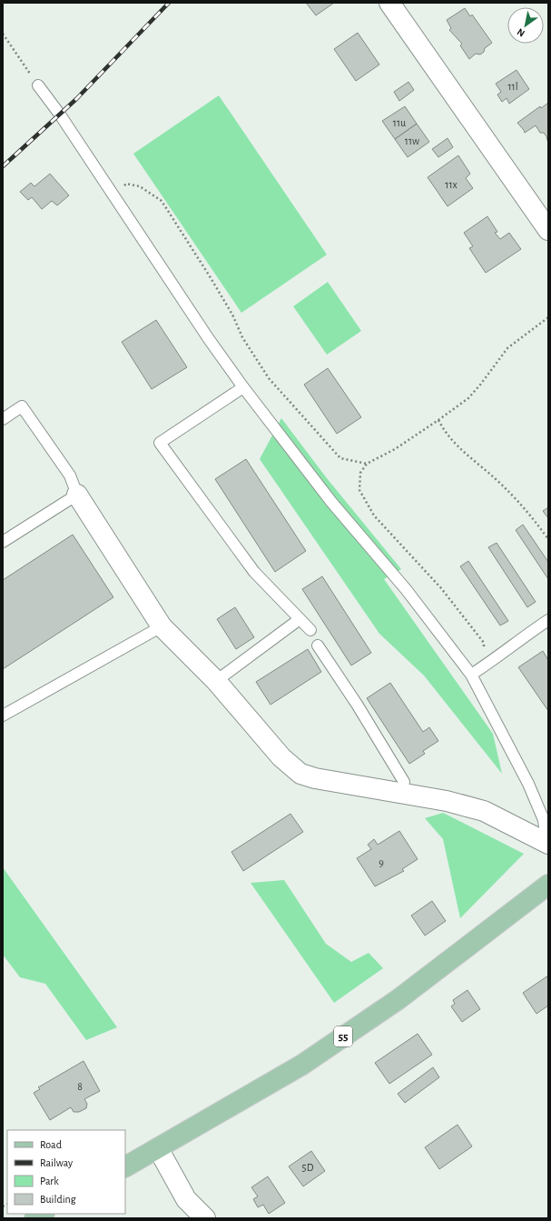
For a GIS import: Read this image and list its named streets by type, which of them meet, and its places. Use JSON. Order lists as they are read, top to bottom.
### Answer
{
  "streets": {
    "main road": ["55"]
  },
  "house_numbers": [
    "11l",
    "11u",
    "11w",
    "11x",
    "9",
    "8",
    "5D"
  ],
  "legend": [
    "Road",
    "Railway",
    "Park",
    "Building"
  ],
  "north": "bottom left"
}
